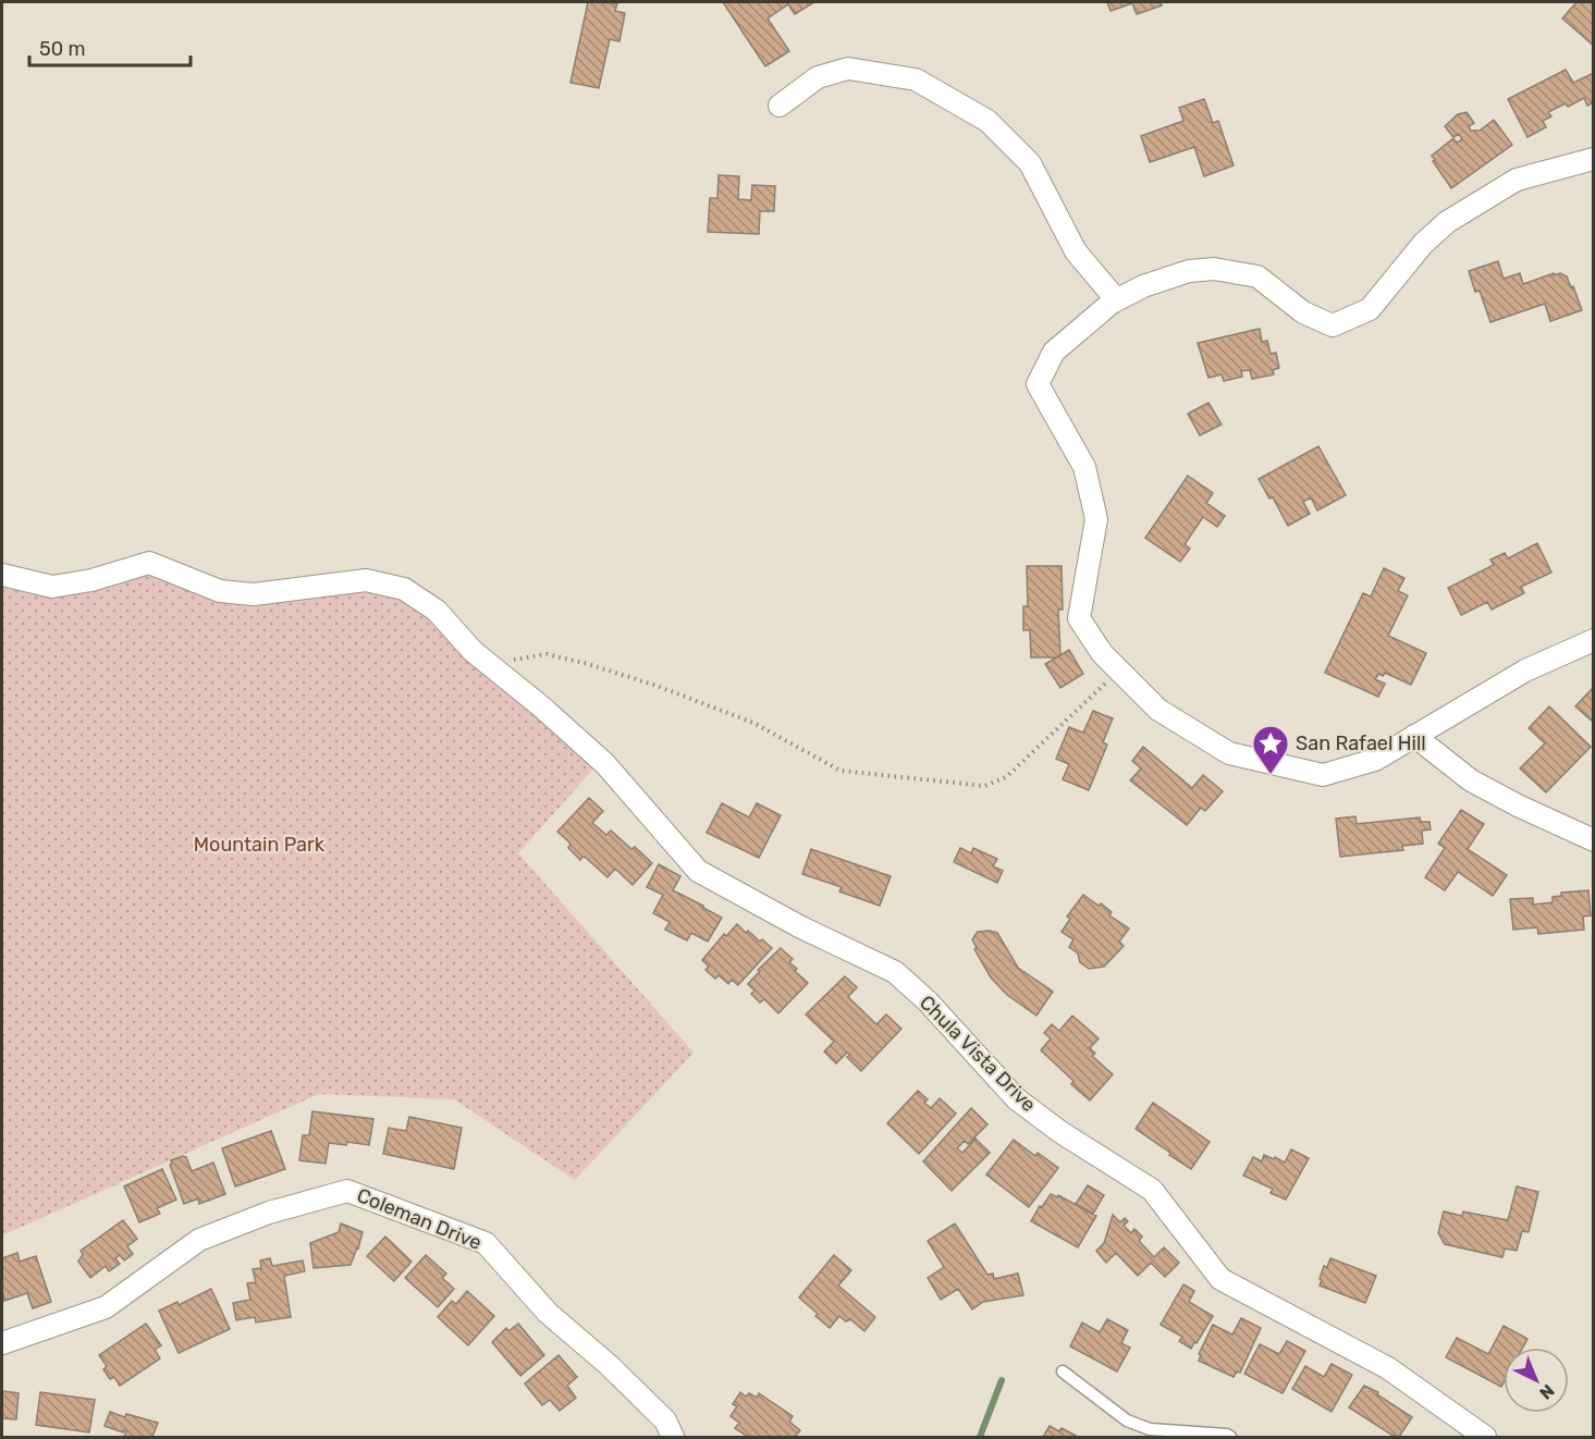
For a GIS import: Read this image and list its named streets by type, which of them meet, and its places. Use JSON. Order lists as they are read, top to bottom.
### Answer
{
  "streets": {
    "street": ["Chula Vista Drive", "Coleman Drive"]
  },
  "parks": ["Mountain Park"],
  "places": {
    "place": ["San Rafael Hill"]
  },
  "scale_bar": "50 m",
  "north": "bottom right"
}
